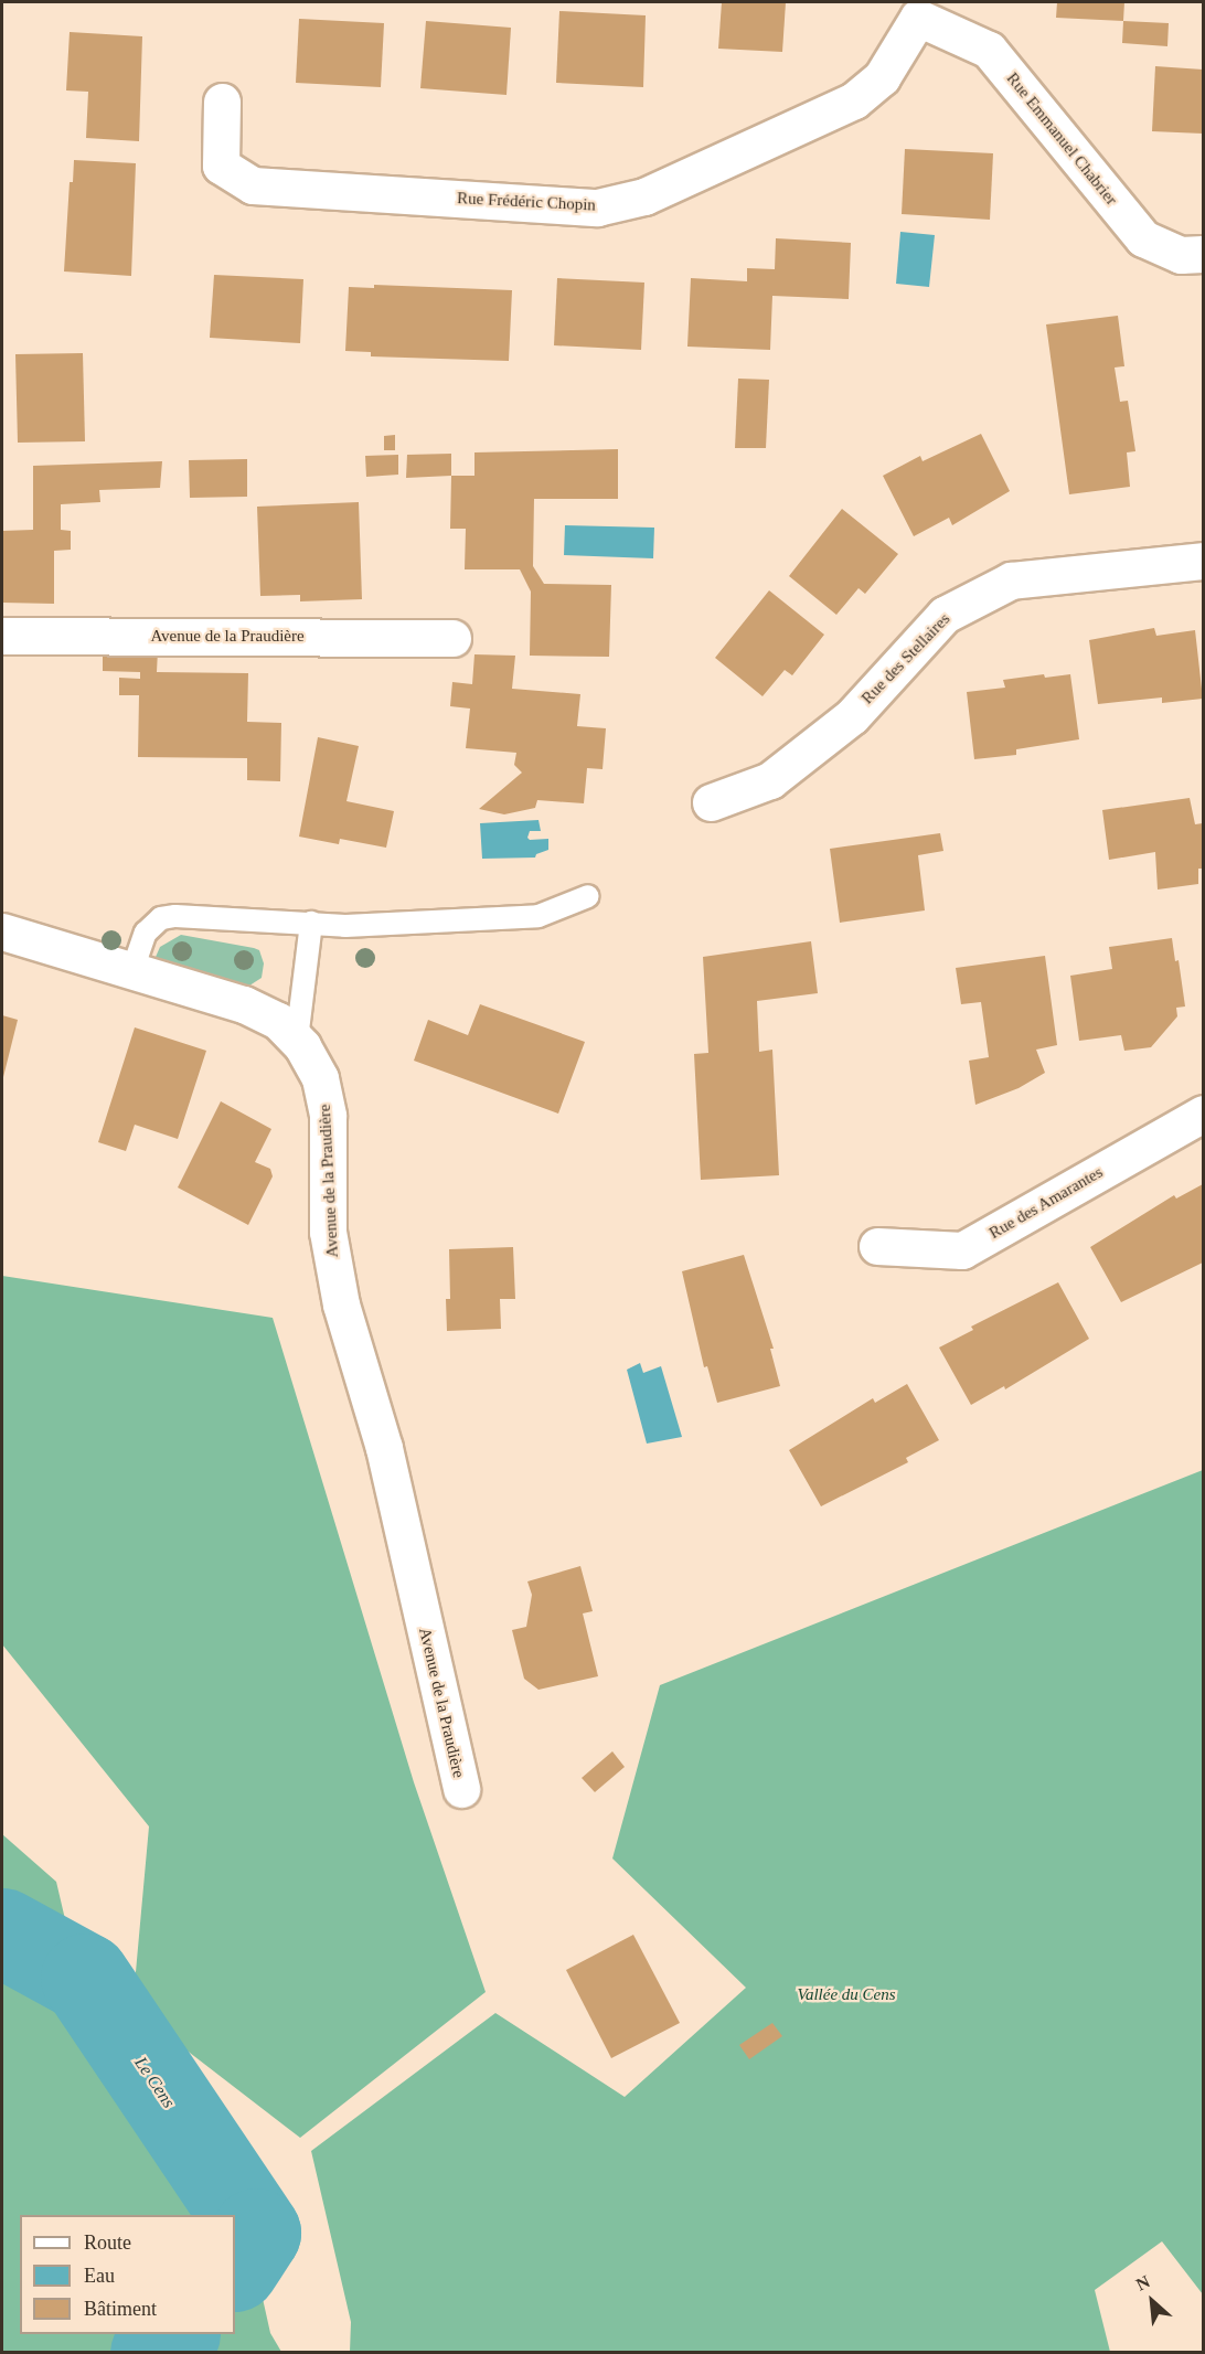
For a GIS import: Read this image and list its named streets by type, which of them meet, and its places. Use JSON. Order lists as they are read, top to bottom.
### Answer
{
  "streets": {
    "street": [
      "Rue Emmanuel Chabrier",
      "Rue Frédéric Chopin",
      "Avenue de la Praudière",
      "Rue des Stellaires",
      "Rue des Amarantes"
    ]
  },
  "crossings": [
    ["Rue Emmanuel Chabrier", "Rue Frédéric Chopin"]
  ],
  "water": ["Le Cens"],
  "parks": ["Vallée du Cens"],
  "legend": ["Route", "Eau", "Bâtiment"],
  "north": "top left"
}
